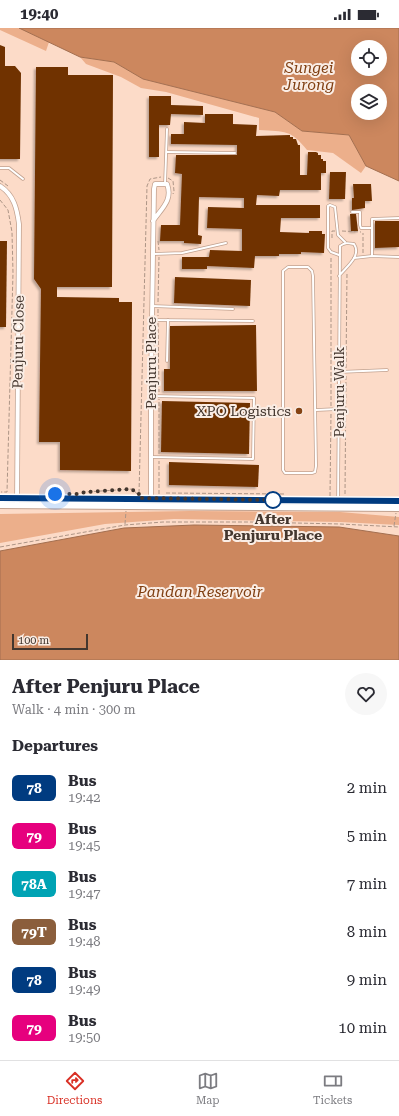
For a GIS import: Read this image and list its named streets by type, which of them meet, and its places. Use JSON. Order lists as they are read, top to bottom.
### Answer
{
  "streets": {
    "street": ["Penjuru Close", "Penjuru Place"],
    "lane": ["Penjuru Walk"]
  },
  "water": ["Sungei Jurong", "Pandan Reservoir"],
  "places": ["XPO Logistics", "After Penjuru Place"],
  "lines": ["bus line 78"],
  "scale_bar": "100 m",
  "page": {
    "status": "19:40",
    "scale": "100 m",
    "heading": [
      ["After Penjuru Place", "Walk · 4 min · 300 m"],
      "Departures"
    ],
    "list": [
      {
        "mark": "78",
        "name": "Bus",
        "note": "19:42",
        "value": "2 min"
      },
      {
        "mark": "79",
        "name": "Bus",
        "note": "19:45",
        "value": "5 min"
      },
      {
        "mark": "78A",
        "name": "Bus",
        "note": "19:47",
        "value": "7 min"
      },
      {
        "mark": "79T",
        "name": "Bus",
        "note": "19:48",
        "value": "8 min"
      },
      {
        "mark": "78",
        "name": "Bus",
        "note": "19:49",
        "value": "9 min"
      },
      {
        "mark": "79",
        "name": "Bus",
        "note": "19:50",
        "value": "10 min"
      }
    ],
    "tabs": ["Directions", "Map", "Tickets"]
  }
}
